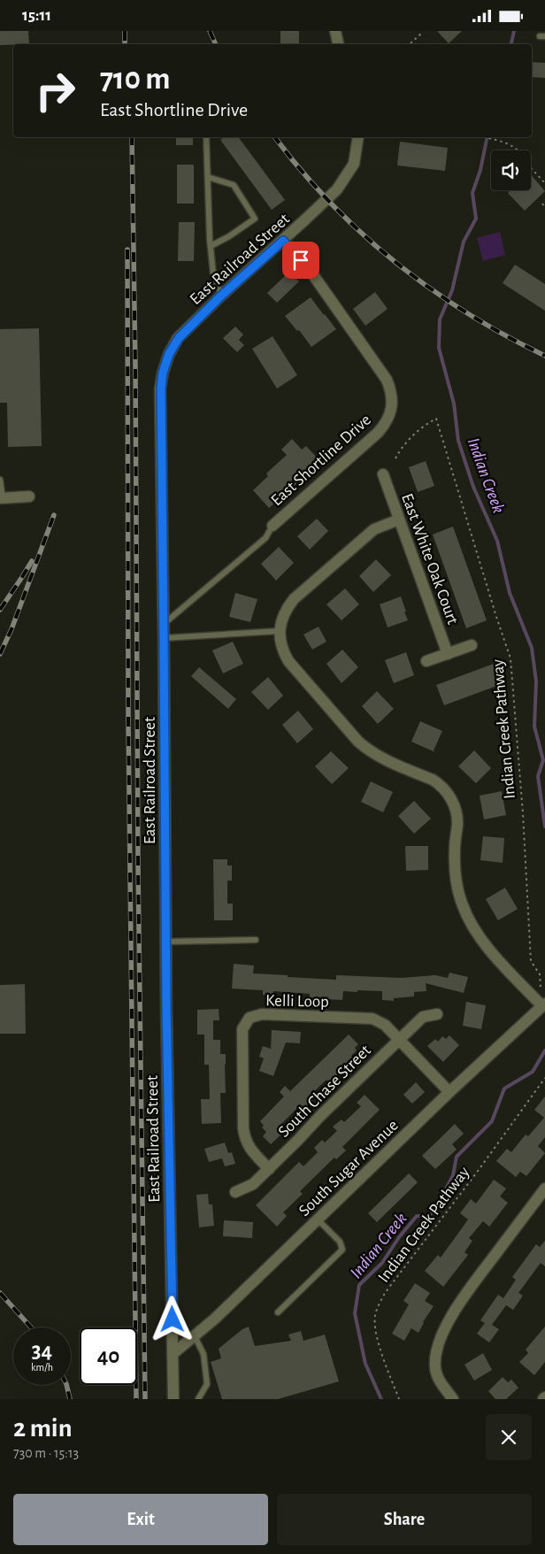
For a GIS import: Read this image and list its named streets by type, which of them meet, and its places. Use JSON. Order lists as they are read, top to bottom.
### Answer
{
  "streets": {
    "street": [
      "East Railroad Street",
      "East Shortline Drive",
      "East White Oak Court",
      "Kelli Loop",
      "South Chase Street",
      "South Sugar Avenue"
    ],
    "path": ["Indian Creek Pathway"]
  },
  "crossings": [
    ["East Railroad Street", "East Shortline Drive"],
    ["East Railroad Street", "South Sugar Avenue"],
    ["Kelli Loop", "South Chase Street"],
    ["Kelli Loop", "South Sugar Avenue"]
  ],
  "water": ["Indian Creek"],
  "page": {
    "status": "15:11",
    "turn": ["710 m", "East Shortline Drive"],
    "speed": "34 km/h",
    "limit": "40",
    "heading": ["2 min", "730 m · 15:13"],
    "buttons": ["Exit", "Share"]
  }
}
